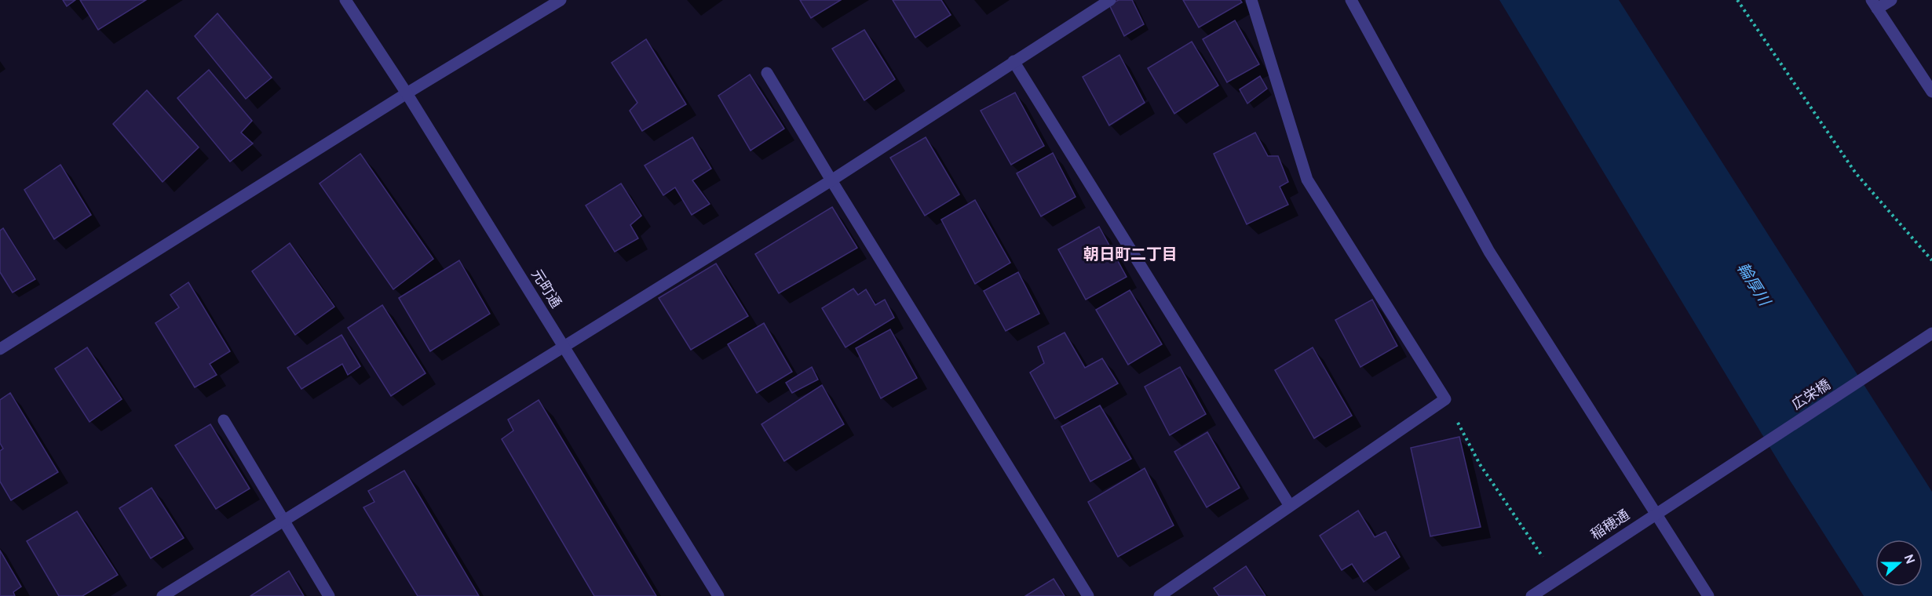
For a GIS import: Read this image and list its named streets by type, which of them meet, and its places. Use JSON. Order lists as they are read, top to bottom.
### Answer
{
  "streets": {
    "street": ["元町通", "広栄橋", "稲穂通"]
  },
  "crossings": [
    ["広栄橋", "稲穂通"]
  ],
  "districts": ["朝日町二丁目"],
  "water": ["輪厚川"],
  "north": "right"
}
